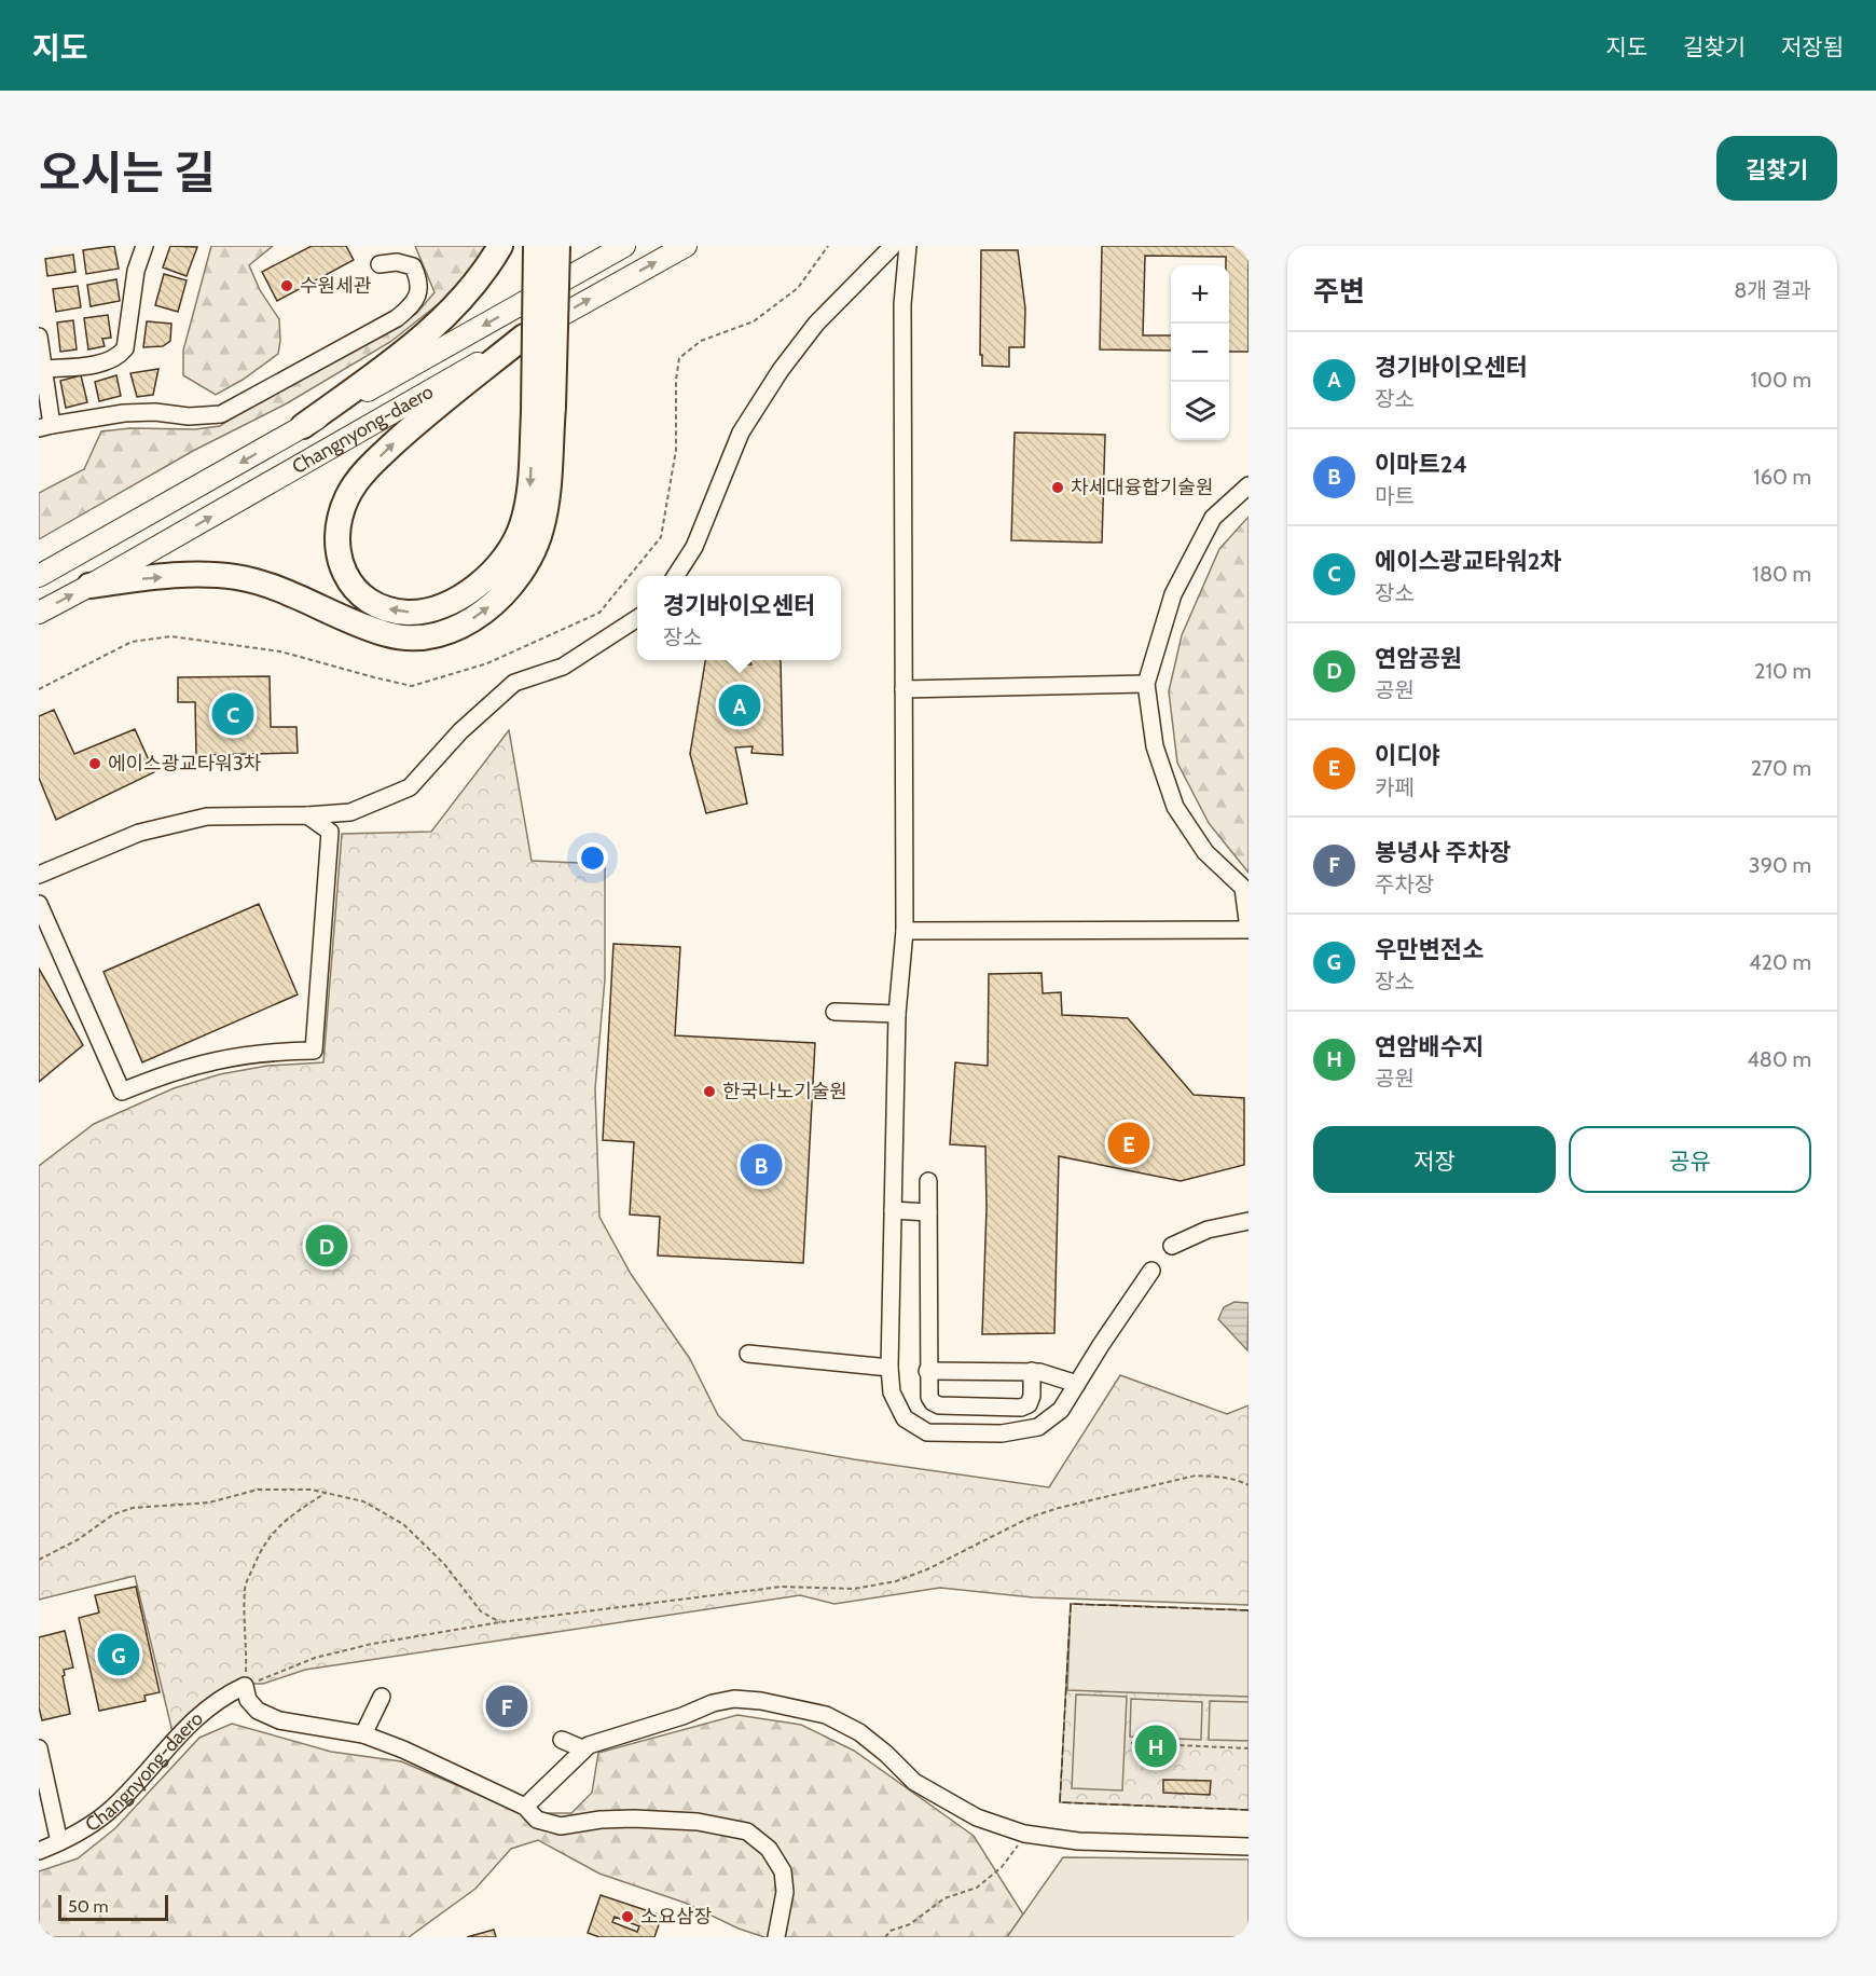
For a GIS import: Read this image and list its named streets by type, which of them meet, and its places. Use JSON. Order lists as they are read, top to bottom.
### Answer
{
  "streets": {
    "main road": ["Changnyong-daero"]
  },
  "places": [
    "수원세관",
    "차세대융합기술원",
    "에이스광교타워3차",
    "한국나노기술원",
    "소요삼장"
  ],
  "scale_bar": "50 m",
  "page": {
    "header": "지도",
    "nav": ["지도", "길찾기", "저장됨"],
    "title": "오시는 길",
    "buttons": [
      "길찾기",
      ["저장", "공유"]
    ],
    "heading": ["주변", "8개 결과"],
    "map_buttons": ["+", "−"],
    "list": [
      {
        "mark": "A",
        "name": "경기바이오센터",
        "note": "장소",
        "value": "100 m"
      },
      {
        "mark": "B",
        "name": "이마트24",
        "note": "마트",
        "value": "160 m"
      },
      {
        "mark": "C",
        "name": "에이스광교타워2차",
        "note": "장소",
        "value": "180 m"
      },
      {
        "mark": "D",
        "name": "연암공원",
        "note": "공원",
        "value": "210 m"
      },
      {
        "mark": "E",
        "name": "이디야",
        "note": "카페",
        "value": "270 m"
      },
      {
        "mark": "F",
        "name": "봉녕사 주차장",
        "note": "주차장",
        "value": "390 m"
      },
      {
        "mark": "G",
        "name": "우만변전소",
        "note": "장소",
        "value": "420 m"
      },
      {
        "mark": "H",
        "name": "연암배수지",
        "note": "공원",
        "value": "480 m"
      }
    ],
    "popup": ["경기바이오센터", "장소"],
    "pins": [
      "A",
      "C",
      "E",
      "B",
      "D",
      "G",
      "F",
      "H"
    ],
    "scale": "50 m"
  }
}
